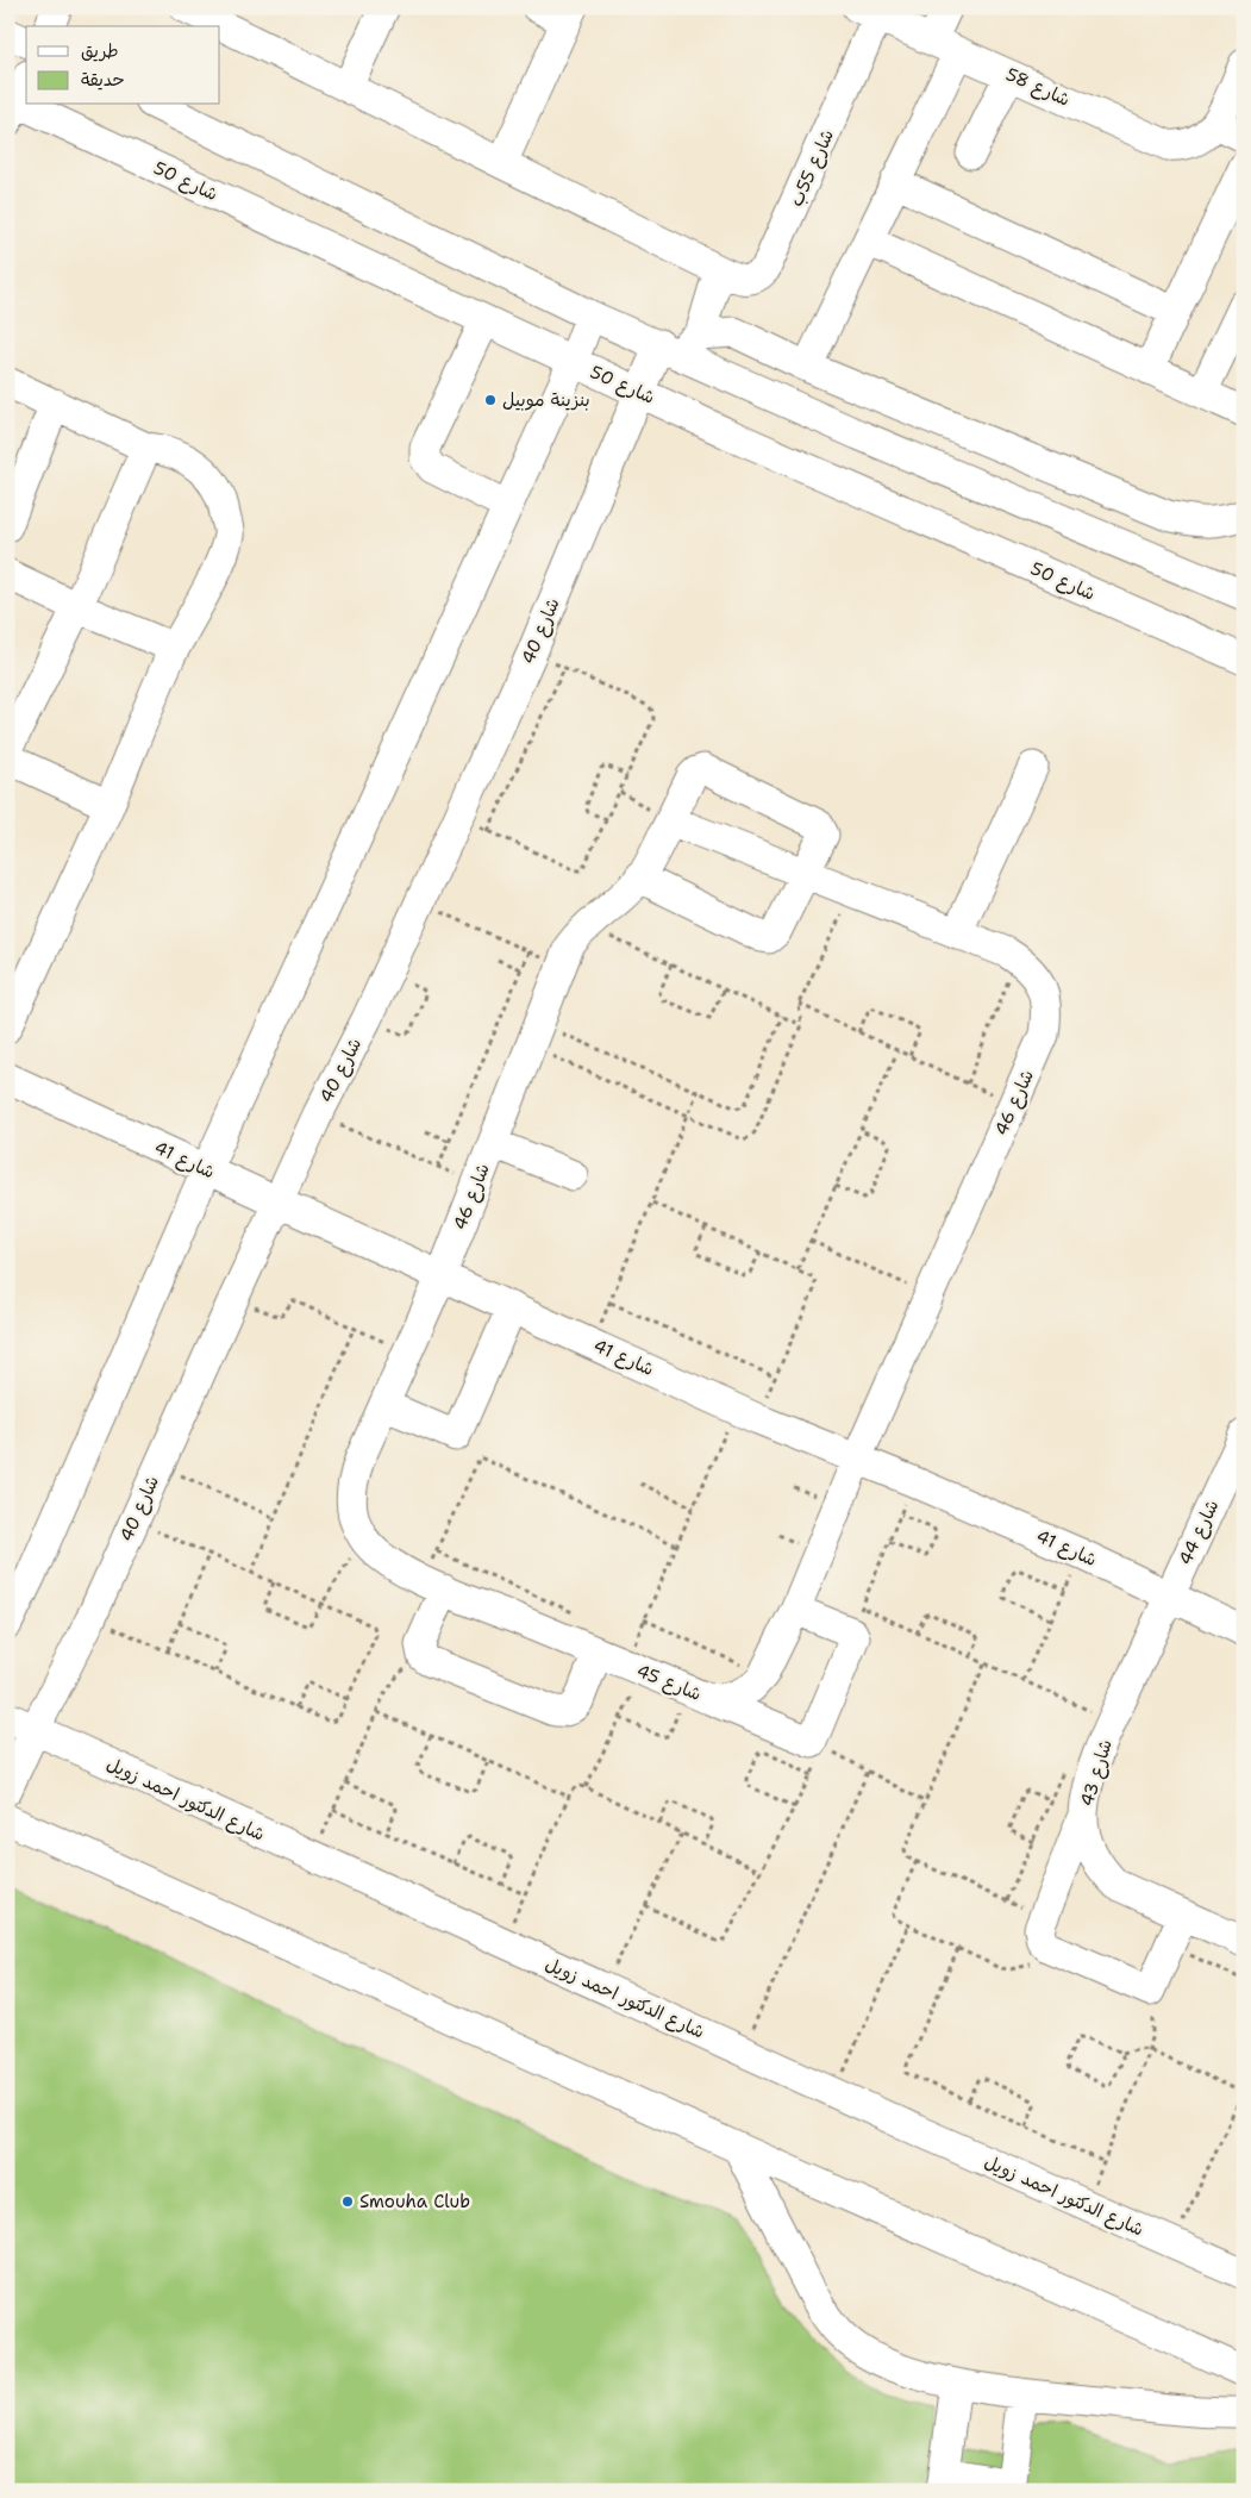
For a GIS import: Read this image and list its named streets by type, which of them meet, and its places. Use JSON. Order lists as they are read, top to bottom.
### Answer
{
  "streets": {
    "street": [
      "شارع 58",
      "شارع 55ب",
      "شارع 50",
      "شارع 40",
      "شارع 46",
      "شارع 41",
      "شارع 44",
      "شارع 45",
      "شارع 43",
      "شارع الدكتور احمد زويل"
    ]
  },
  "crossings": [
    ["شارع 58", "شارع 55ب"],
    ["شارع 55ب", "شارع 40"],
    ["شارع 50", "شارع 40"],
    ["شارع 40", "شارع 41"],
    ["شارع 40", "شارع الدكتور احمد زويل"],
    ["شارع 46", "شارع 41"],
    ["شارع 46", "شارع 45"],
    ["شارع 41", "شارع 44"],
    ["شارع 41", "شارع 45"],
    ["شارع 41", "شارع 43"],
    ["شارع 44", "شارع 43"]
  ],
  "places": ["بنزينة موبيل", "Smouha Club"],
  "legend": ["طريق", "حديقة"]
}
